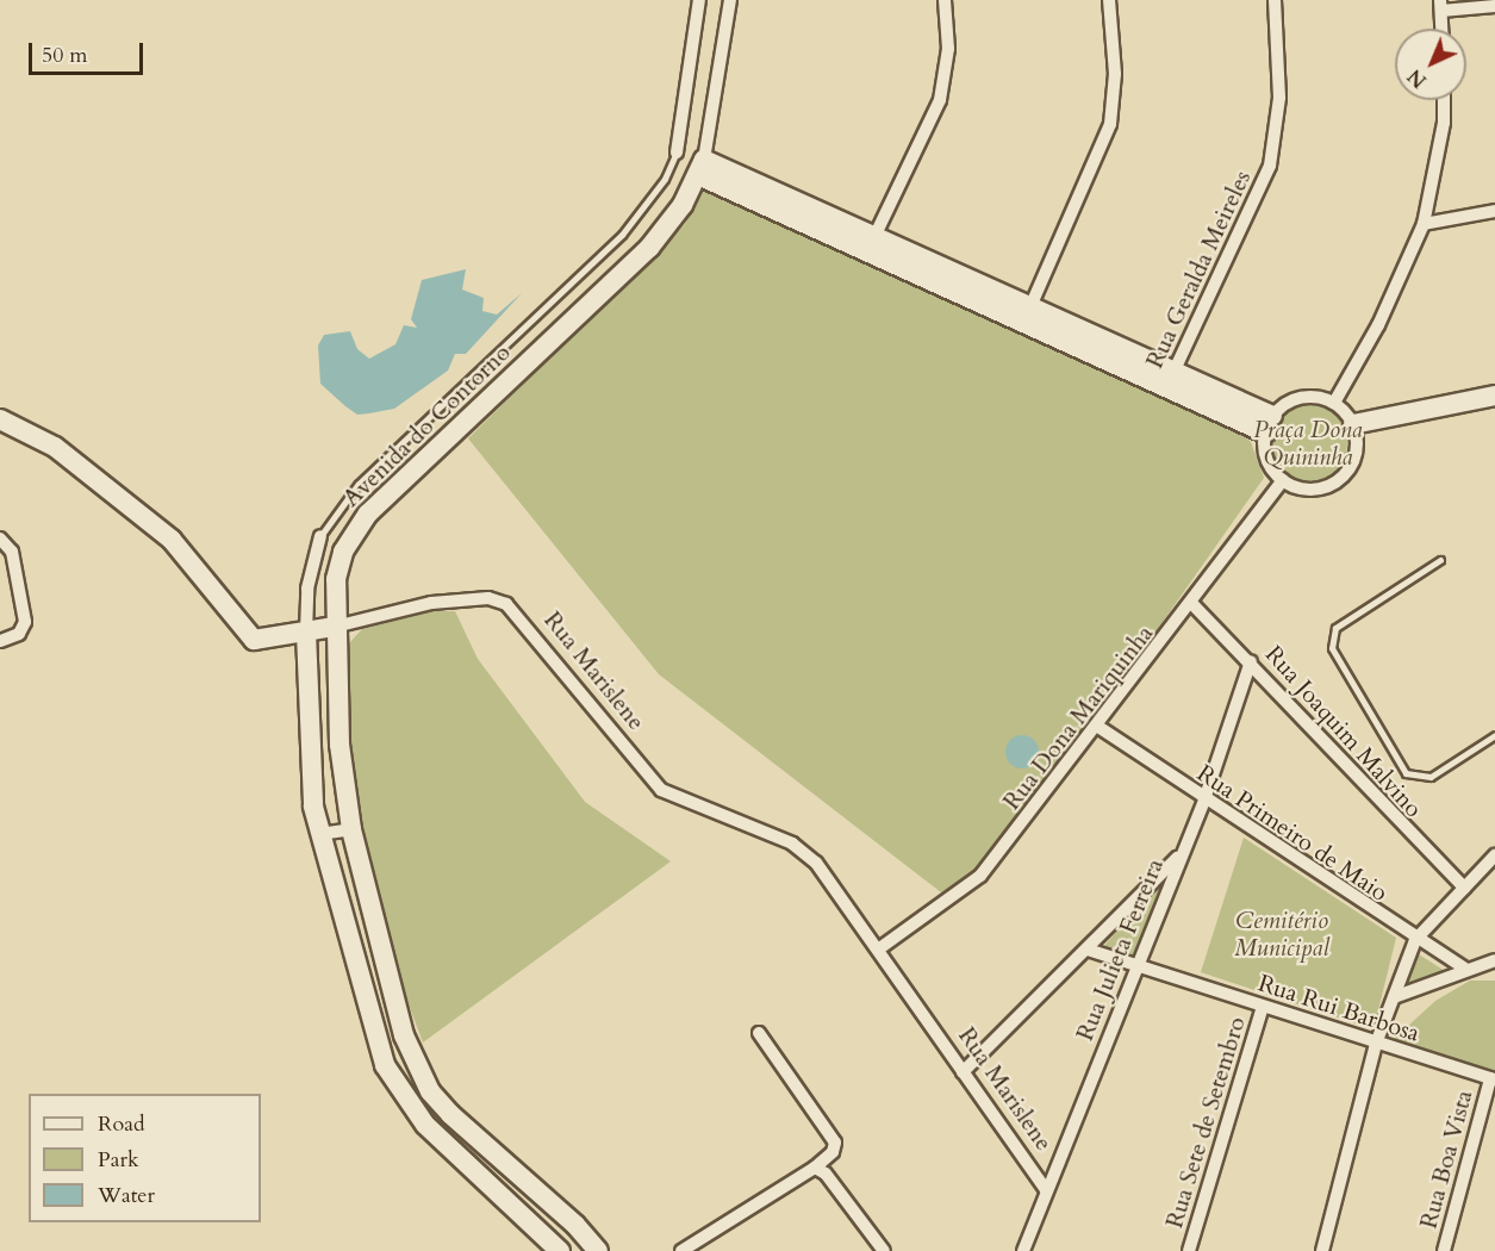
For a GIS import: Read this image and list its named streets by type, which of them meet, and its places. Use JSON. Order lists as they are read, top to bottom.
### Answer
{
  "streets": {
    "street": [
      "Rua Geralda Meireles",
      "Avenida do Contorno",
      "Rua Marislene",
      "Rua Dona Mariquinha",
      "Rua Joaquim Malvino",
      "Rua Primeiro de Maio",
      "Rua Julieta Ferreira",
      "Rua Rui Barbosa",
      "Rua Sete de Setembro",
      "Rua Boa Vista"
    ]
  },
  "crossings": [
    ["Avenida do Contorno", "Rua Marislene"],
    ["Rua Marislene", "Rua Dona Mariquinha"],
    ["Rua Marislene", "Rua Julieta Ferreira"],
    ["Rua Dona Mariquinha", "Rua Joaquim Malvino"],
    ["Rua Dona Mariquinha", "Rua Primeiro de Maio"],
    ["Rua Joaquim Malvino", "Rua Julieta Ferreira"],
    ["Rua Primeiro de Maio", "Rua Julieta Ferreira"],
    ["Rua Julieta Ferreira", "Rua Rui Barbosa"],
    ["Rua Rui Barbosa", "Rua Sete de Setembro"],
    ["Rua Rui Barbosa", "Rua Boa Vista"]
  ],
  "parks": ["Praça Dona Quininha", "Cemitério Municipal"],
  "legend": ["Road", "Park", "Water"],
  "scale_bar": "50 m",
  "north": "bottom left"
}
